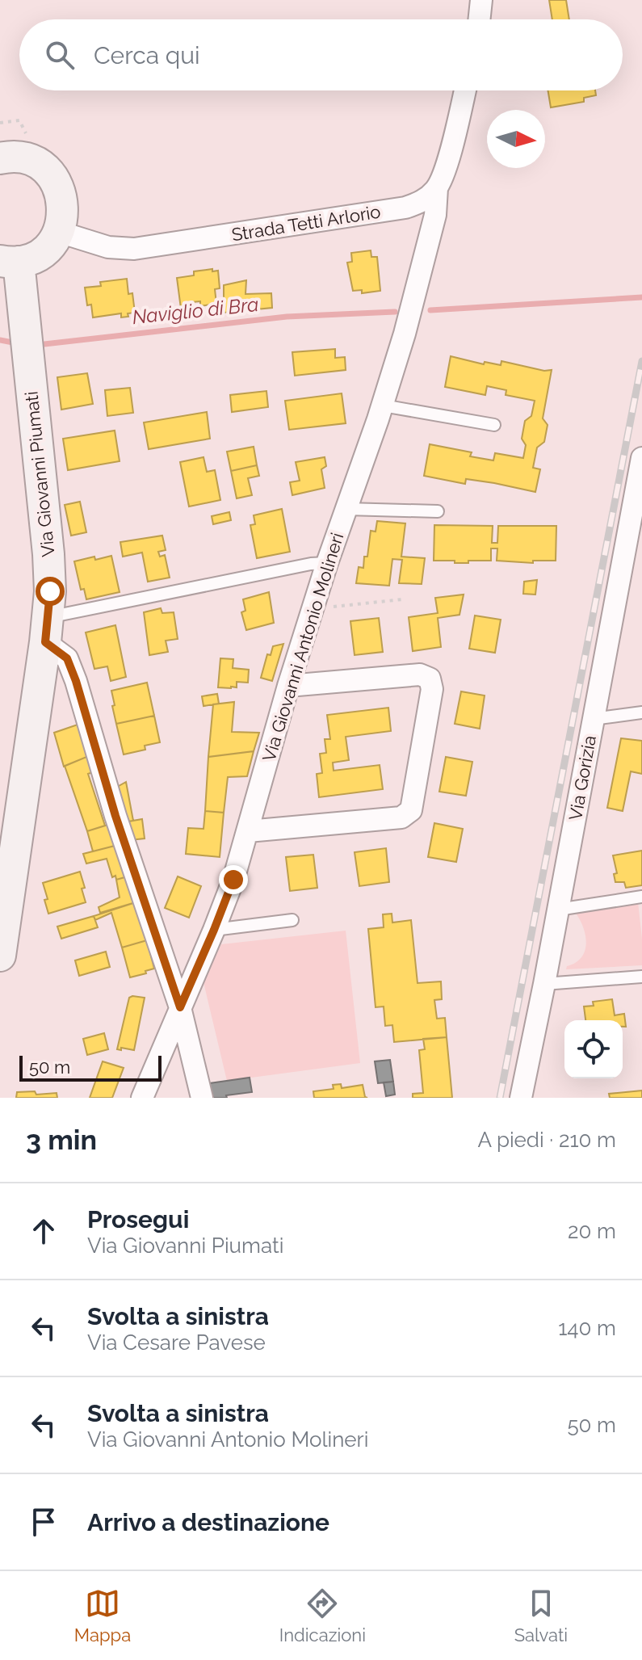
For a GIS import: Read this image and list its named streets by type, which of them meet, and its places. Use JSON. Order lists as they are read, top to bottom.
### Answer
{
  "streets": {
    "street": [
      "Strada Tetti Arlorio",
      "Via Giovanni Piumati",
      "Via Giovanni Antonio Molineri",
      "Via Gorizia"
    ]
  },
  "crossings": [
    ["Strada Tetti Arlorio", "Via Giovanni Antonio Molineri"]
  ],
  "water": ["Naviglio di Bra"],
  "scale_bar": "50 m",
  "north": "right",
  "page": {
    "search": "Cerca qui",
    "scale": "50 m",
    "heading": ["3 min", "A piedi · 210 m"],
    "list": [
      ["Prosegui", "Via Giovanni Piumati", "20 m"],
      ["Svolta a sinistra", "Via Cesare Pavese", "140 m"],
      ["Svolta a sinistra", "Via Giovanni Antonio Molineri", "50 m"],
      "Arrivo a destinazione"
    ],
    "nav": ["Mappa", "Indicazioni", "Salvati"]
  }
}
